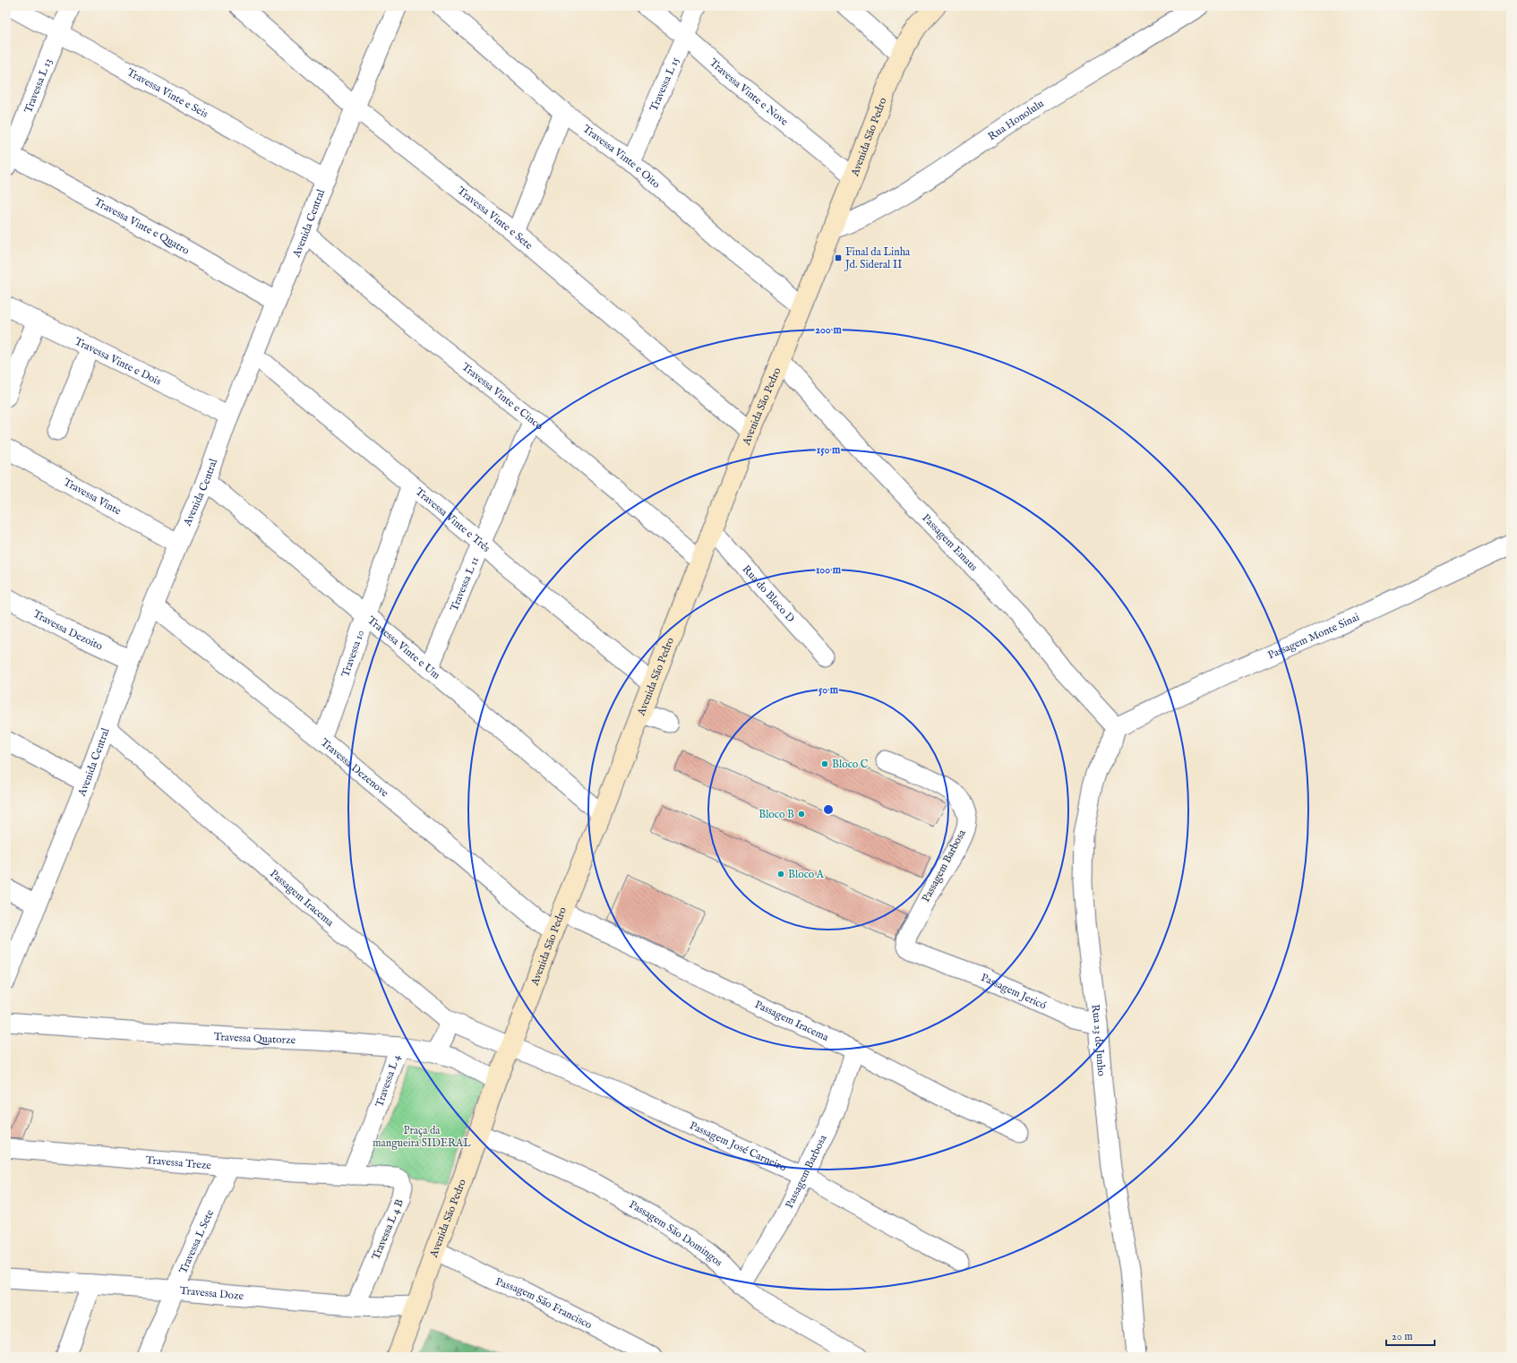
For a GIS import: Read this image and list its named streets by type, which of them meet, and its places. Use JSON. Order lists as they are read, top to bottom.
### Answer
{
  "streets": {
    "main road": ["Avenida São Pedro"],
    "street": [
      "Travessa L 15",
      "Travessa L 13",
      "Travessa Vinte e Nove",
      "Travessa Vinte e Seis",
      "Rua Honolulu",
      "Travessa Vinte e Oito",
      "Travessa Vinte e Sete",
      "Avenida Central",
      "Travessa Vinte e Quatro",
      "Travessa Vinte e Dois",
      "Travessa Vinte e Cinco",
      "Travessa Vinte",
      "Travessa Vinte e Três",
      "Passagem Emaus",
      "Travessa L 11",
      "Rua do Bloco D",
      "Travessa Dezoito",
      "Passagem Monte Sinai",
      "Travessa Vinte e Um",
      "Travessa 10",
      "Travessa Dezenove",
      "Passagem Barbosa",
      "Passagem Iracema",
      "Passagem Jericó",
      "Travessa Quatorze",
      "Rua 23 de Junho",
      "Travessa L 4",
      "Passagem José Carneiro",
      "Travessa Treze",
      "Travessa L 4 B",
      "Passagem São Domingos",
      "Travessa L Sete",
      "Travessa Doze",
      "Passagem São Francisco"
    ]
  },
  "crossings": [
    ["Travessa L 15", "Travessa Vinte e Nove"],
    ["Travessa L 15", "Travessa Vinte e Oito"],
    ["Travessa L 13", "Travessa Vinte e Seis"],
    ["Travessa L 13", "Travessa Vinte e Quatro"],
    ["Travessa Vinte e Nove", "Avenida São Pedro"],
    ["Travessa Vinte e Seis", "Avenida Central"],
    ["Rua Honolulu", "Avenida São Pedro"],
    ["Avenida São Pedro", "Travessa Vinte e Oito"],
    ["Avenida São Pedro", "Travessa Vinte e Sete"],
    ["Avenida São Pedro", "Travessa Vinte e Cinco"],
    ["Avenida São Pedro", "Travessa Vinte e Três"],
    ["Avenida São Pedro", "Passagem Emaus"],
    ["Avenida São Pedro", "Rua do Bloco D"],
    ["Avenida São Pedro", "Travessa Vinte e Um"],
    ["Avenida São Pedro", "Travessa Dezenove"],
    ["Avenida São Pedro", "Passagem Iracema"],
    ["Avenida São Pedro", "Travessa Quatorze"],
    ["Avenida São Pedro", "Passagem José Carneiro"],
    ["Avenida São Pedro", "Passagem São Domingos"],
    ["Avenida São Pedro", "Travessa Doze"],
    ["Avenida São Pedro", "Passagem São Francisco"],
    ["Travessa Vinte e Sete", "Avenida Central"],
    ["Avenida Central", "Travessa Vinte e Quatro"],
    ["Avenida Central", "Travessa Vinte e Dois"],
    ["Avenida Central", "Travessa Vinte e Cinco"],
    ["Avenida Central", "Travessa Vinte"],
    ["Avenida Central", "Travessa Vinte e Três"],
    ["Avenida Central", "Travessa Dezoito"],
    ["Avenida Central", "Travessa Vinte e Um"],
    ["Avenida Central", "Travessa Dezenove"],
    ["Avenida Central", "Passagem Iracema"],
    ["Travessa Vinte e Cinco", "Travessa L 11"],
    ["Travessa Vinte e Três", "Travessa L 11"],
    ["Travessa Vinte e Três", "Travessa 10"],
    ["Passagem Emaus", "Passagem Monte Sinai"],
    ["Passagem Emaus", "Rua 23 de Junho"],
    ["Travessa L 11", "Travessa Vinte e Um"],
    ["Passagem Monte Sinai", "Rua 23 de Junho"],
    ["Travessa Vinte e Um", "Travessa 10"],
    ["Travessa 10", "Travessa Dezenove"],
    ["Passagem Barbosa", "Passagem Iracema"],
    ["Passagem Barbosa", "Passagem Jericó"],
    ["Passagem Barbosa", "Passagem José Carneiro"],
    ["Passagem Barbosa", "Passagem São Domingos"],
    ["Passagem Iracema", "Passagem José Carneiro"],
    ["Passagem Jericó", "Rua 23 de Junho"],
    ["Travessa Quatorze", "Travessa L 4"],
    ["Travessa L 4", "Travessa Treze"],
    ["Travessa L 4", "Travessa L 4 B"],
    ["Travessa Treze", "Travessa L 4 B"],
    ["Travessa Treze", "Travessa L Sete"],
    ["Travessa L 4 B", "Travessa Doze"],
    ["Travessa L Sete", "Travessa Doze"]
  ],
  "parks": ["Praça da mangueira SIDERAL"],
  "places": {
    "transit": ["Final da Linha Jd. Sideral II"],
    "other": ["Bloco C", "Bloco B", "Bloco A"]
  },
  "scale_bar": "20 m",
  "rings": [
    "200 m",
    "150 m",
    "100 m",
    "50 m"
  ]
}
